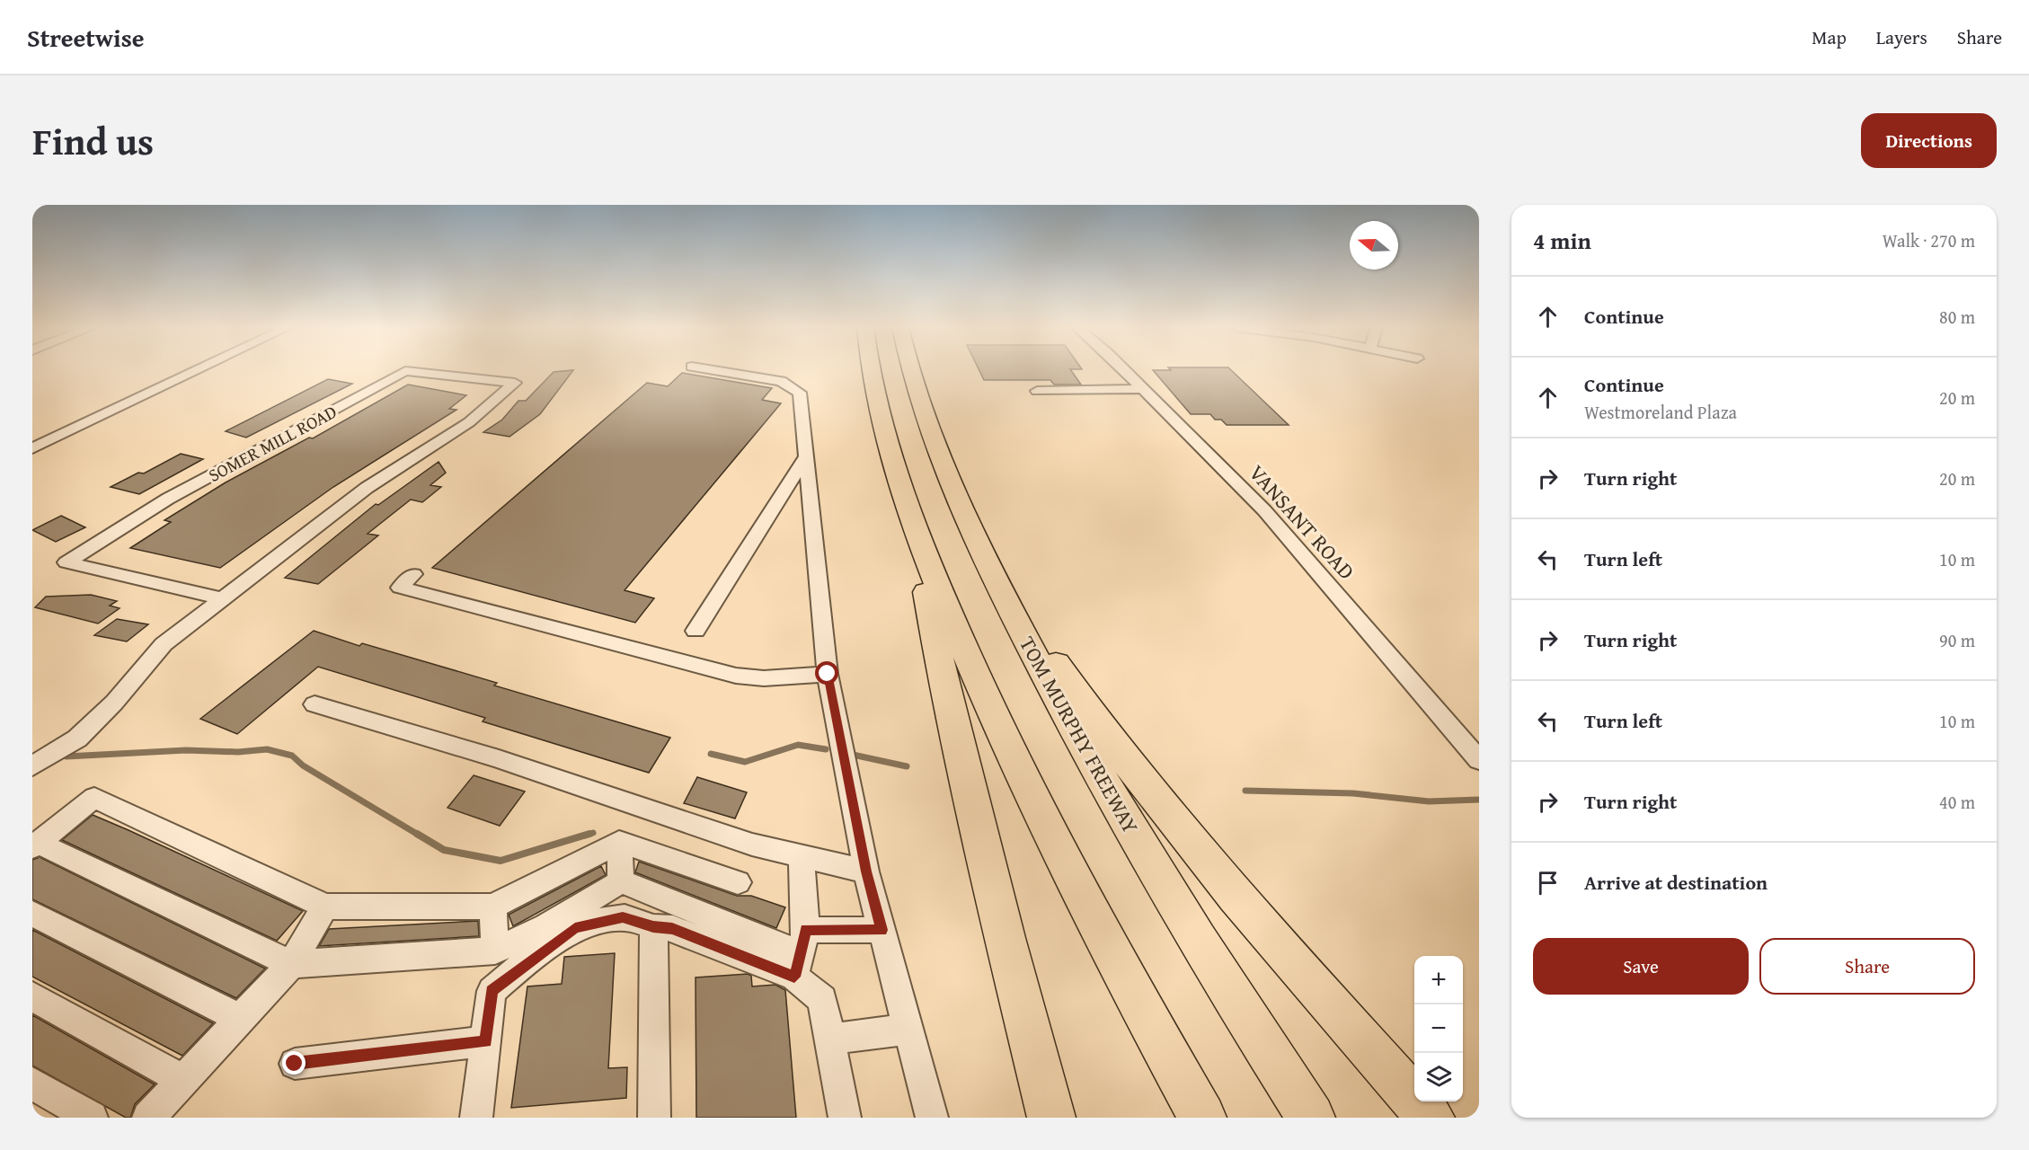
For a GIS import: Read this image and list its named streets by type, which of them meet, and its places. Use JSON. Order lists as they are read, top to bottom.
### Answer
{
  "streets": {
    "highway": ["TOM MURPHY FREEWAY"],
    "street": ["SOMER MILL ROAD", "VANSANT ROAD"]
  },
  "north": "left",
  "page": {
    "header": "Streetwise",
    "nav": ["Map", "Layers", "Share"],
    "title": "Find us",
    "buttons": [
      "Directions",
      ["Save", "Share"]
    ],
    "heading": ["4 min", "Walk · 270 m"],
    "list": [
      ["Continue", "80 m"],
      ["Continue", "Westmoreland Plaza", "20 m"],
      ["Turn right", "20 m"],
      ["Turn left", "10 m"],
      ["Turn right", "90 m"],
      ["Turn left", "10 m"],
      ["Turn right", "40 m"],
      "Arrive at destination"
    ],
    "map_buttons": ["+", "−"]
  }
}
